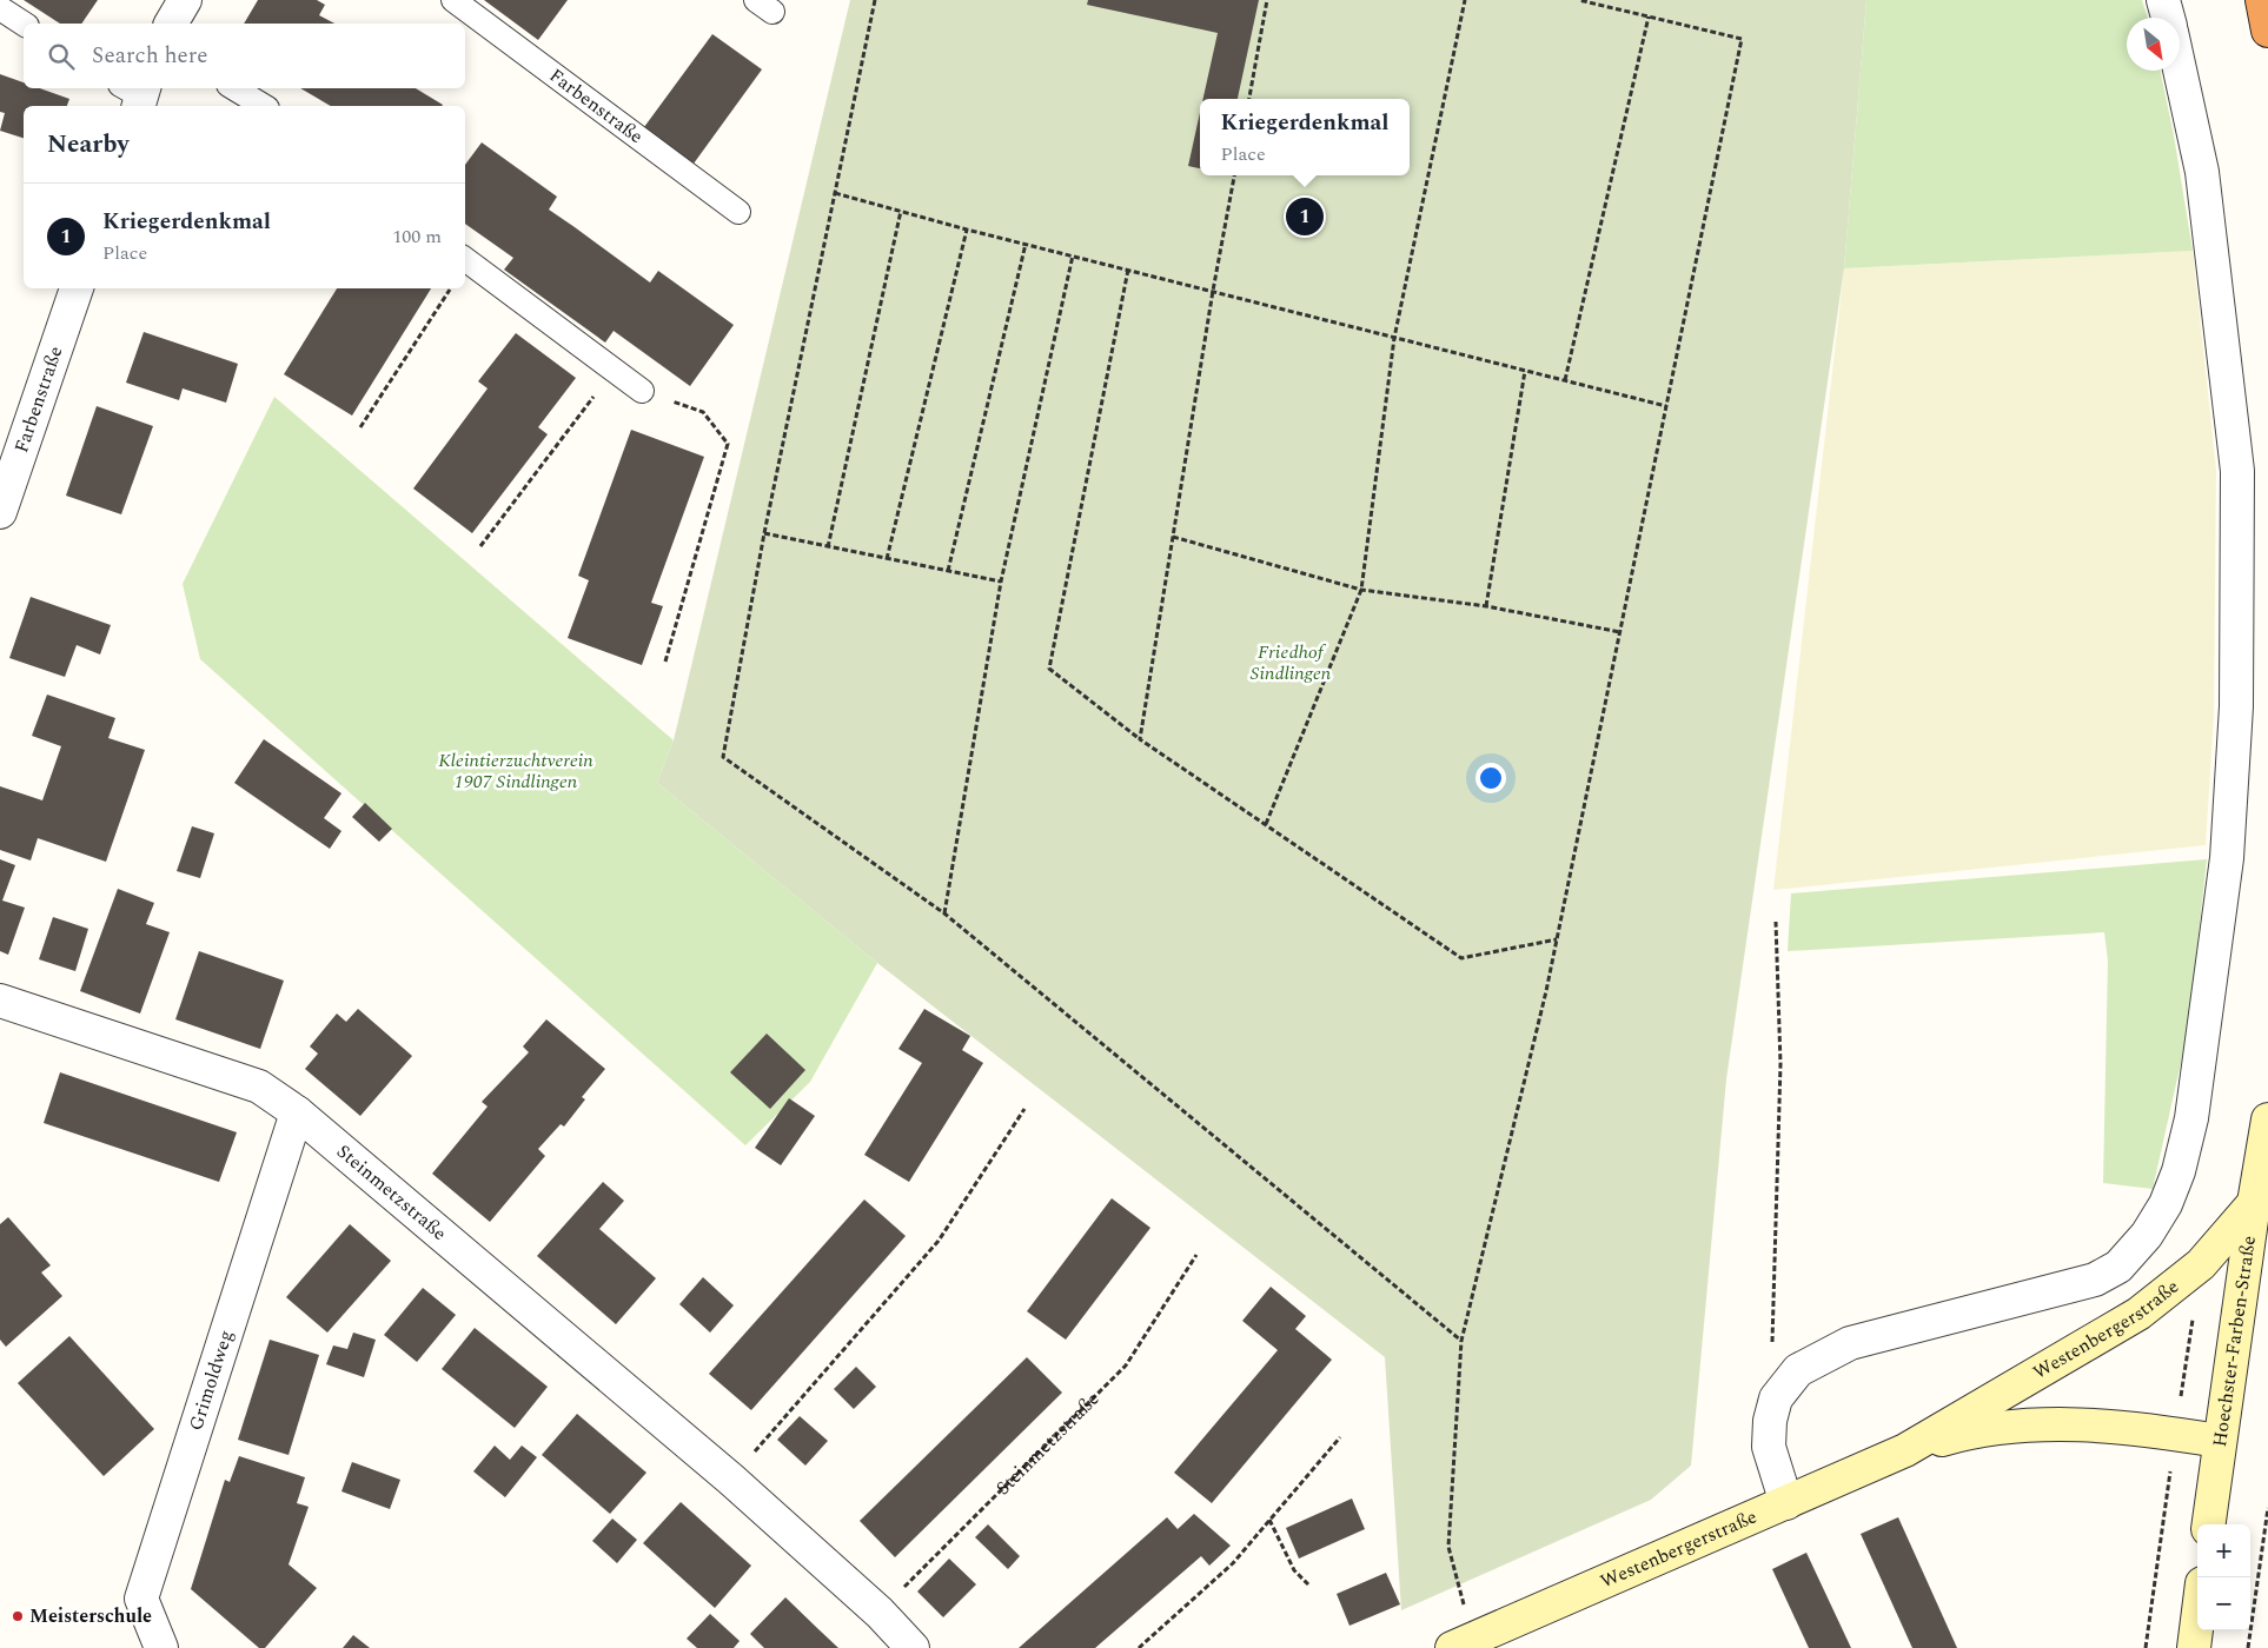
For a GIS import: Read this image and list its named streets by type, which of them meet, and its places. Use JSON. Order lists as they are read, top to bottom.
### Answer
{
  "streets": {
    "street": [
      "Farbenstraße",
      "Steinmetzstraße",
      "Westenbergerstraße",
      "Hoechster-Farben-Straße",
      "Grimoldweg"
    ]
  },
  "crossings": [
    ["Steinmetzstraße", "Grimoldweg"],
    ["Westenbergerstraße", "Hoechster-Farben-Straße"]
  ],
  "parks": ["Friedhof Sindlingen", "Kleintierzuchtverein 1907 Sindlingen"],
  "places": ["Meisterschule"],
  "north": "bottom right",
  "page": {
    "search": "Search here",
    "popup": ["Kriegerdenkmal", "Place"],
    "heading": "Nearby",
    "list": [
      {
        "mark": "1",
        "name": "Kriegerdenkmal",
        "note": "Place",
        "value": "100 m"
      }
    ],
    "pins": "1",
    "map_buttons": ["+", "−"]
  }
}
